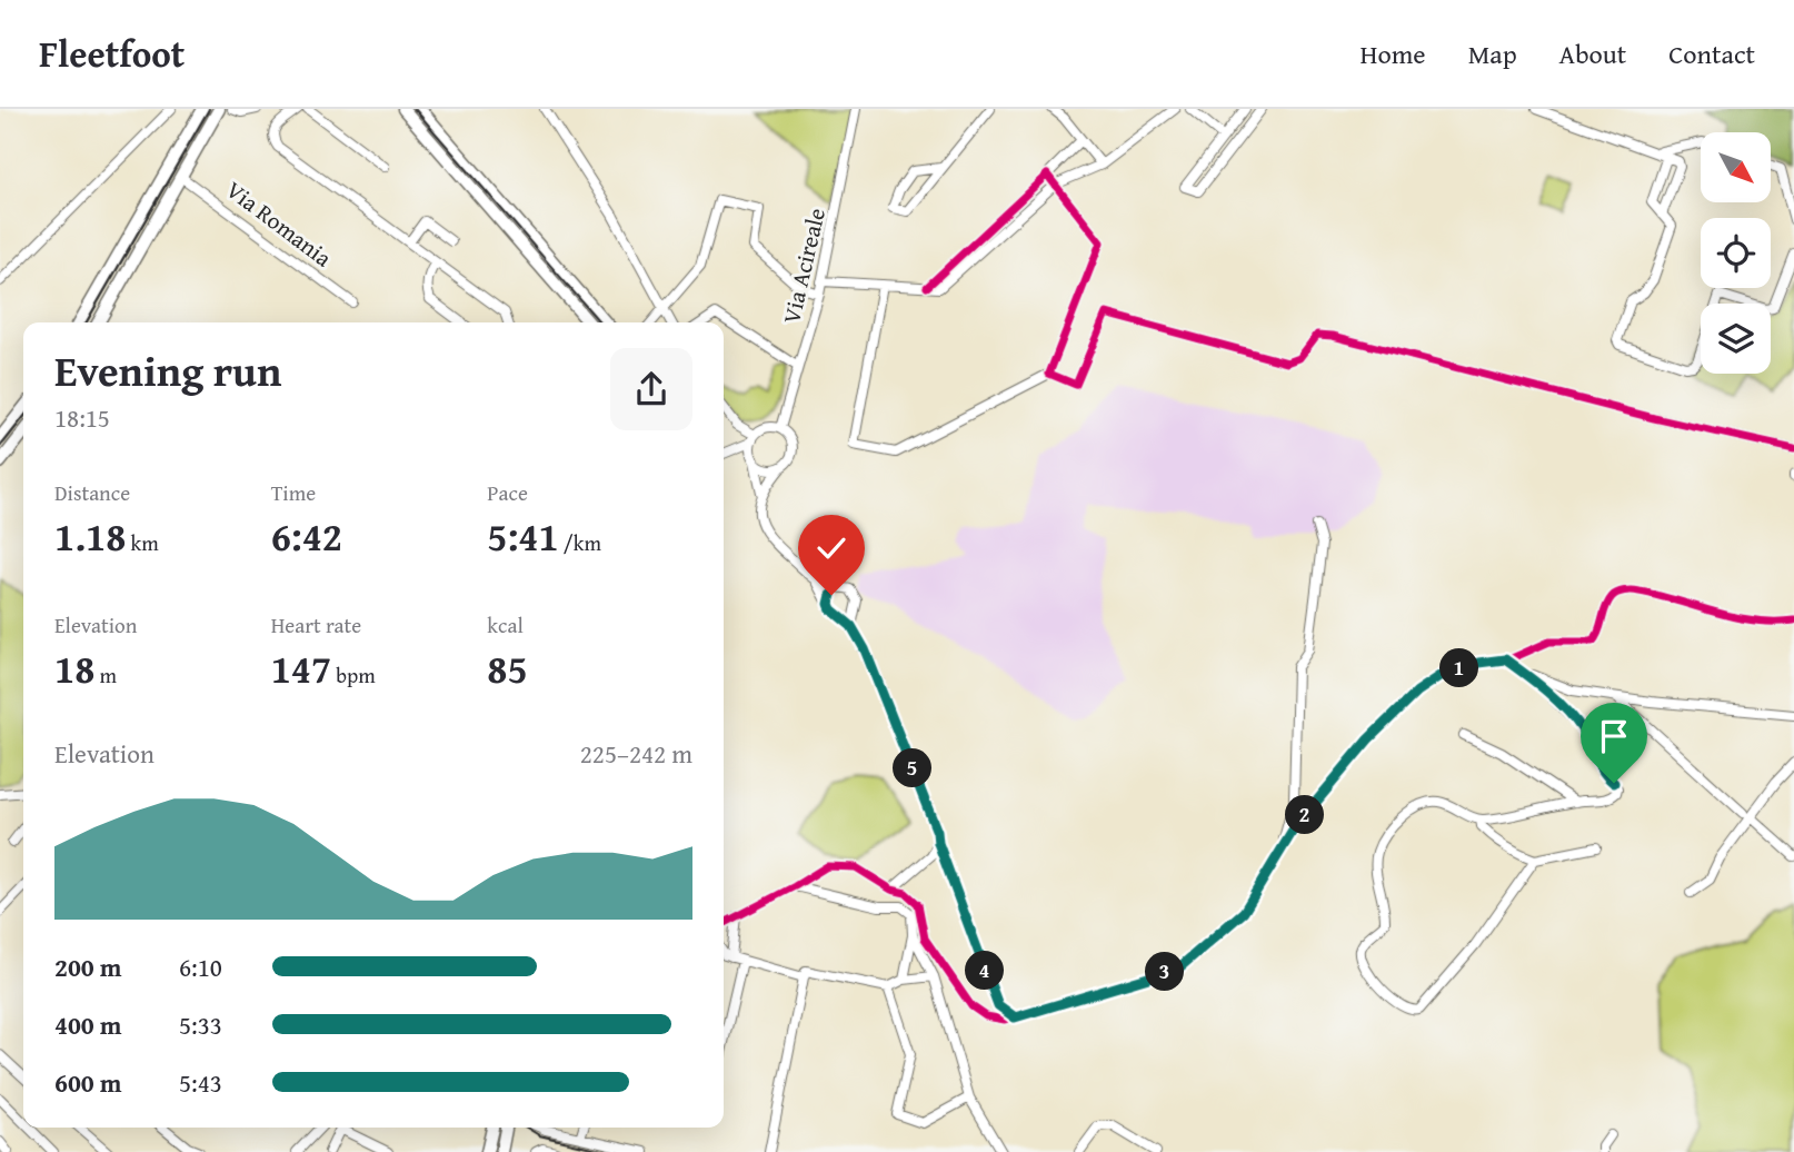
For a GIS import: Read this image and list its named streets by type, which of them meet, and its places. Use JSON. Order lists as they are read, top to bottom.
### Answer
{
  "streets": {
    "street": ["Via Romania", "Via Acireale"]
  },
  "north": "bottom right",
  "page": {
    "header": "Fleetfoot",
    "nav": [
      "Home",
      "Map",
      "About",
      "Contact"
    ],
    "heading": ["Evening run", "18:15"],
    "stats": [
      ["Distance", "1.18 km"],
      ["Time", "6:42"],
      ["Pace", "5:41 /km"],
      ["Elevation", "18 m"],
      ["Heart rate", "147 bpm"],
      ["kcal", "85"]
    ],
    "pins": [
      "1",
      "5",
      "2",
      "4",
      "3"
    ],
    "chart": ["Elevation", "225–242 m"],
    "list": [
      {
        "name": "200 m",
        "note": "6:10"
      },
      {
        "name": "400 m",
        "note": "5:33"
      },
      {
        "name": "600 m",
        "note": "5:43"
      }
    ]
  }
}
